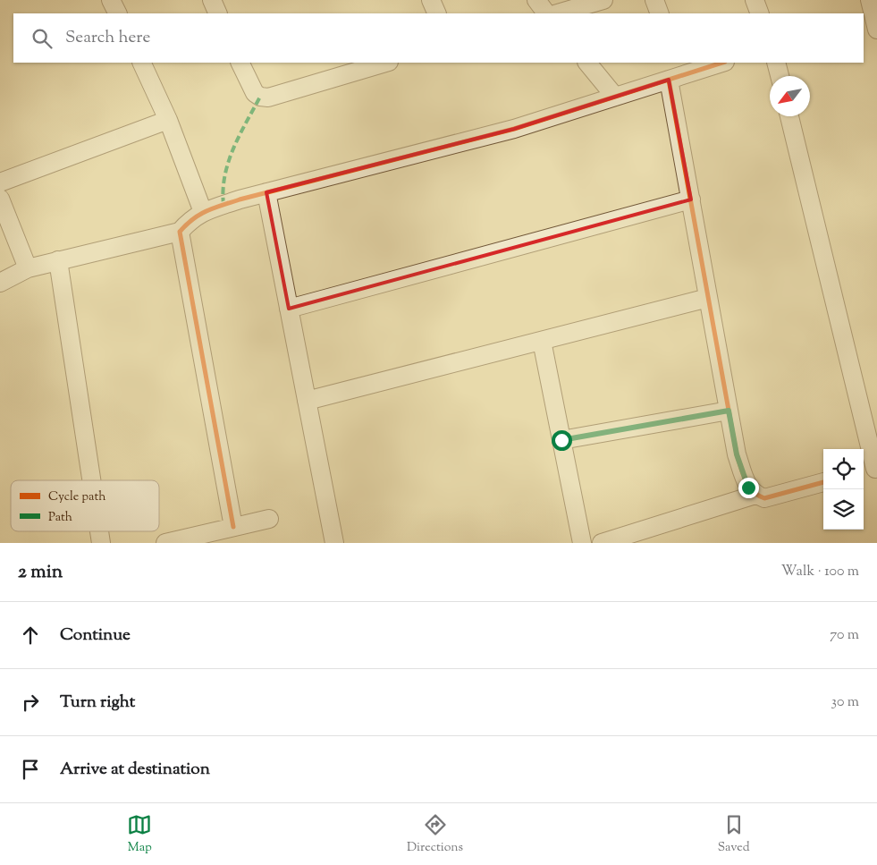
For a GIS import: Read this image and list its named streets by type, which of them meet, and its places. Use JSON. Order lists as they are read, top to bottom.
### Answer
{
  "legend": ["Cycle path", "Path"],
  "north": "bottom left",
  "page": {
    "search": "Search here",
    "heading": ["2 min", "Walk · 100 m"],
    "list": [
      ["Continue", "70 m"],
      ["Turn right", "30 m"],
      "Arrive at destination"
    ],
    "nav": ["Map", "Directions", "Saved"]
  }
}
